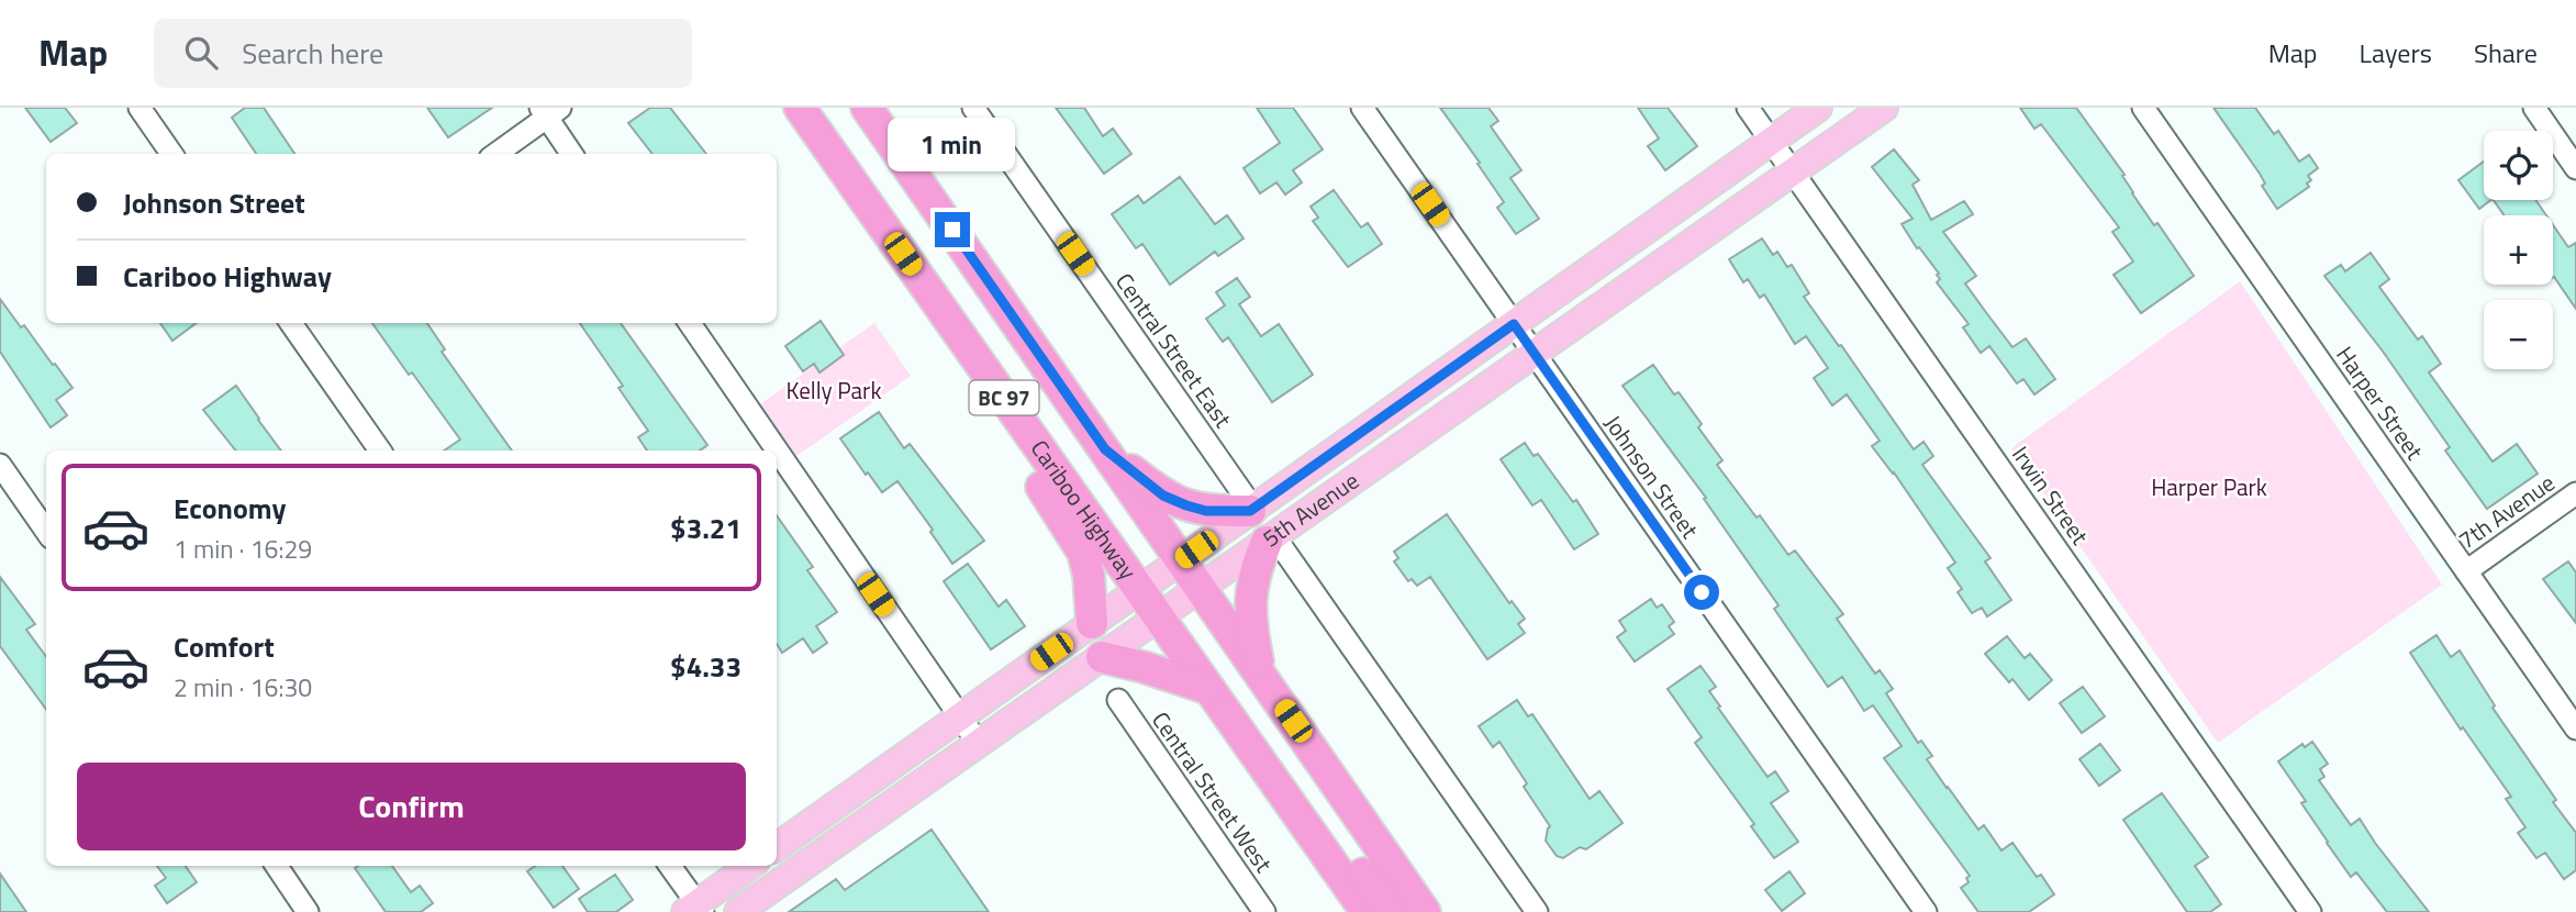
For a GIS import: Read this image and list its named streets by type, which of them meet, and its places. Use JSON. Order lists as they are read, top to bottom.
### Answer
{
  "streets": {
    "highway": ["BC 97", "Cariboo Highway"],
    "main road": ["5th Avenue"],
    "street": [
      "Central Street East",
      "Harper Street",
      "Johnson Street",
      "Irwin Street",
      "7th Avenue",
      "Central Street West"
    ]
  },
  "crossings": [
    ["Central Street East", "5th Avenue"],
    ["Harper Street", "7th Avenue"],
    ["Johnson Street", "5th Avenue"],
    ["Irwin Street", "5th Avenue"],
    ["Cariboo Highway", "5th Avenue"]
  ],
  "parks": ["Kelly Park", "Harper Park"],
  "page": {
    "header": "Map",
    "search": "Search here",
    "nav": ["Map", "Layers", "Share"],
    "bubble": "1 min",
    "map_buttons": ["+", "−"],
    "banner": ["Johnson Street", "Cariboo Highway"],
    "list": [
      {
        "name": "Economy",
        "note": "1 min · 16:29",
        "value": "$3.21"
      },
      {
        "name": "Comfort",
        "note": "2 min · 16:30",
        "value": "$4.33"
      }
    ],
    "buttons": "Confirm"
  }
}
